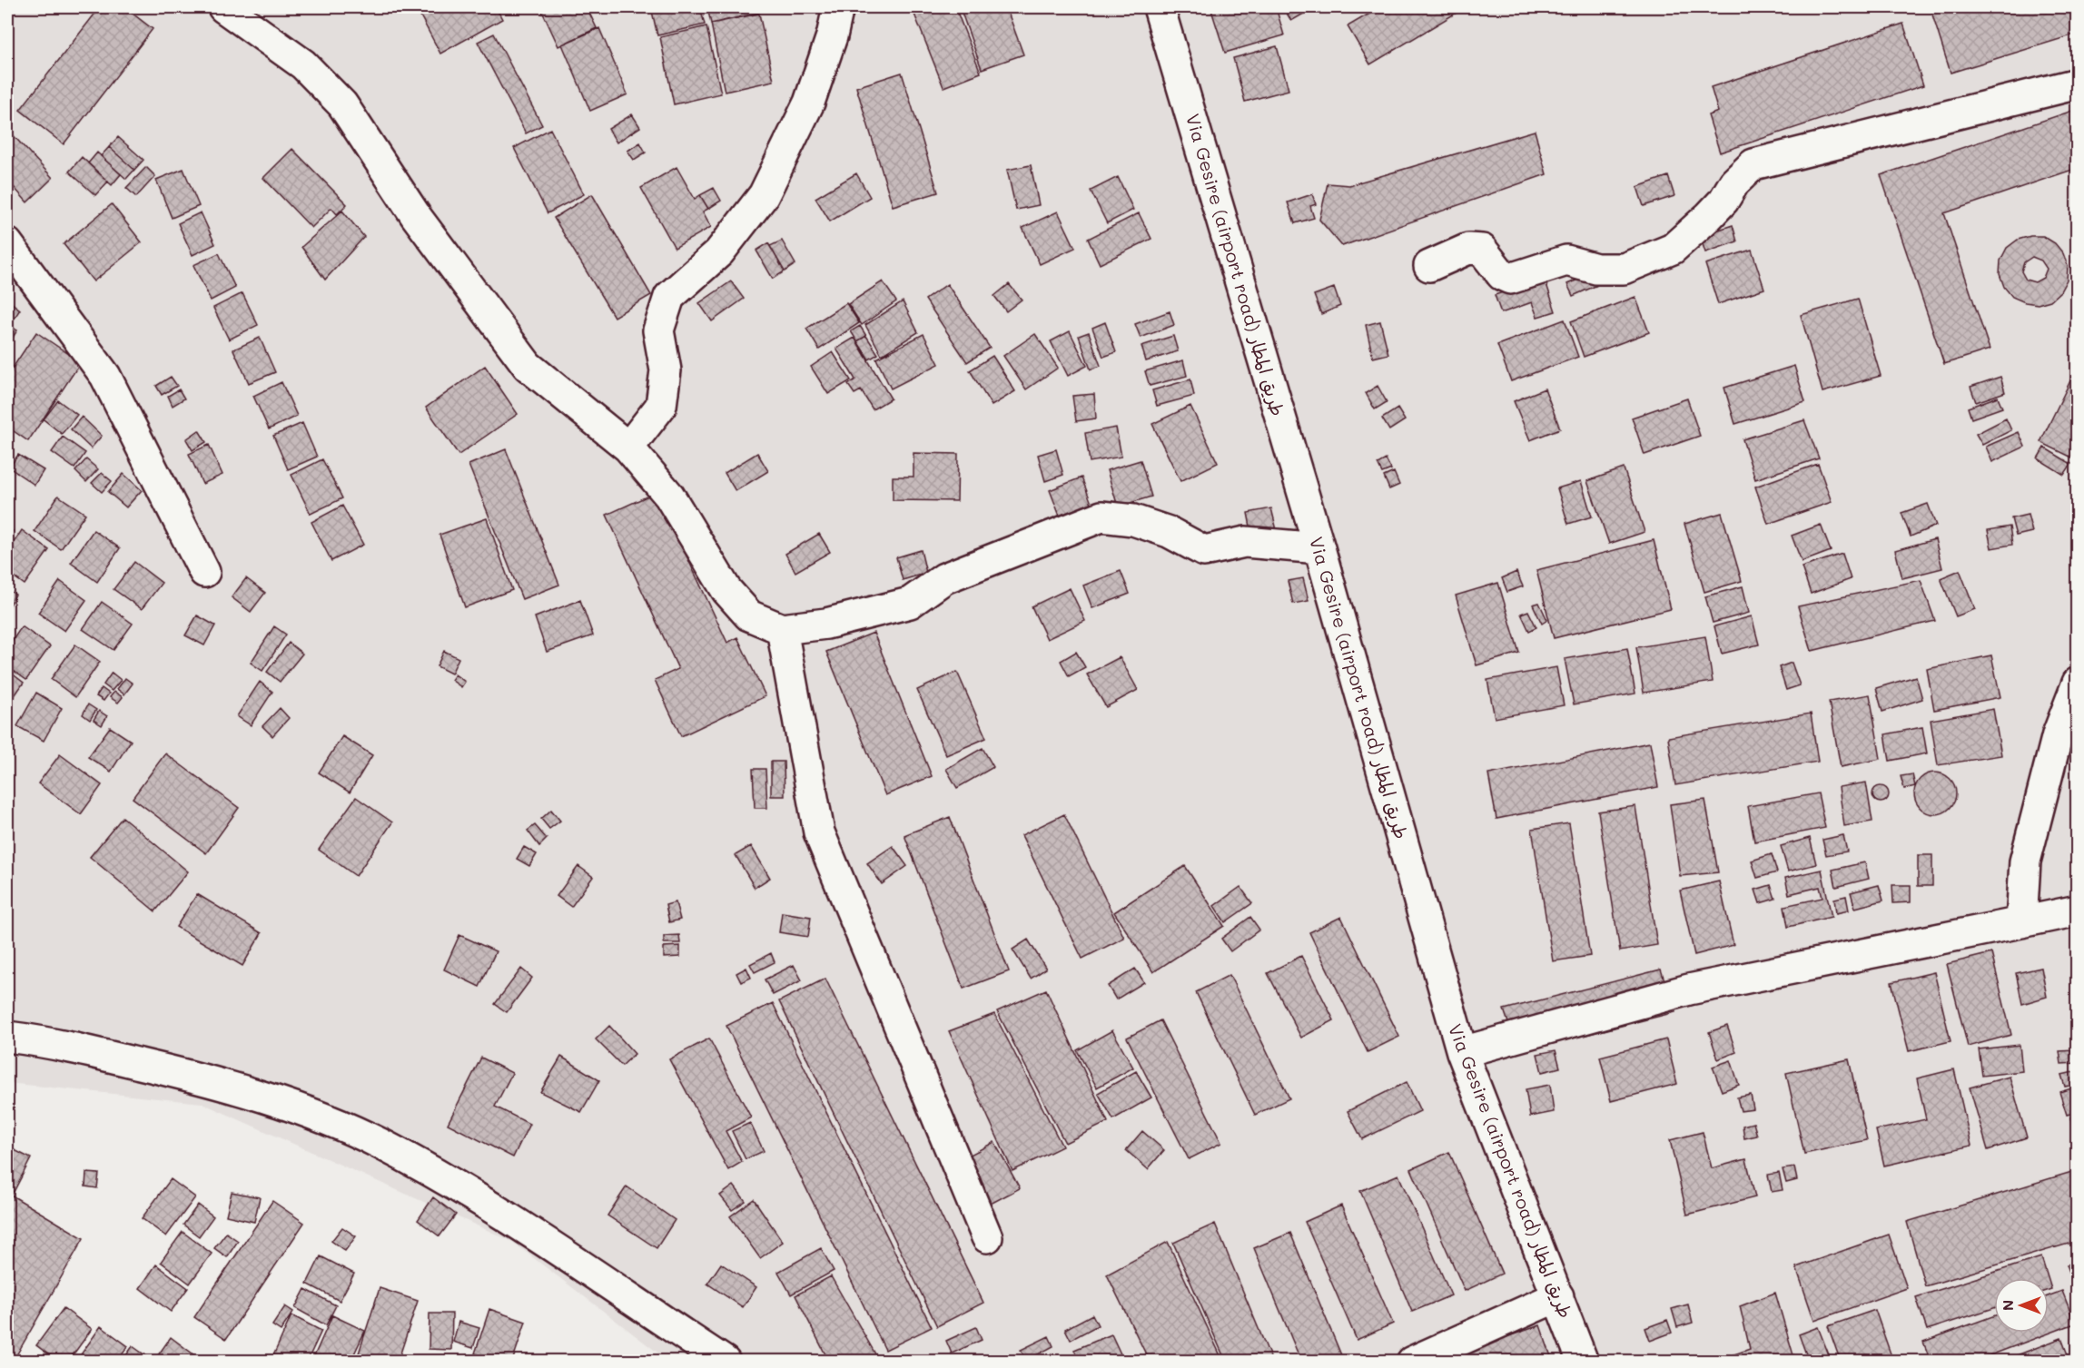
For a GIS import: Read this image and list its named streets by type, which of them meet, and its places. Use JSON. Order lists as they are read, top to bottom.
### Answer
{
  "streets": {
    "street": ["Via Gesire (airport road) طريق المطار"]
  },
  "north": "left"
}
